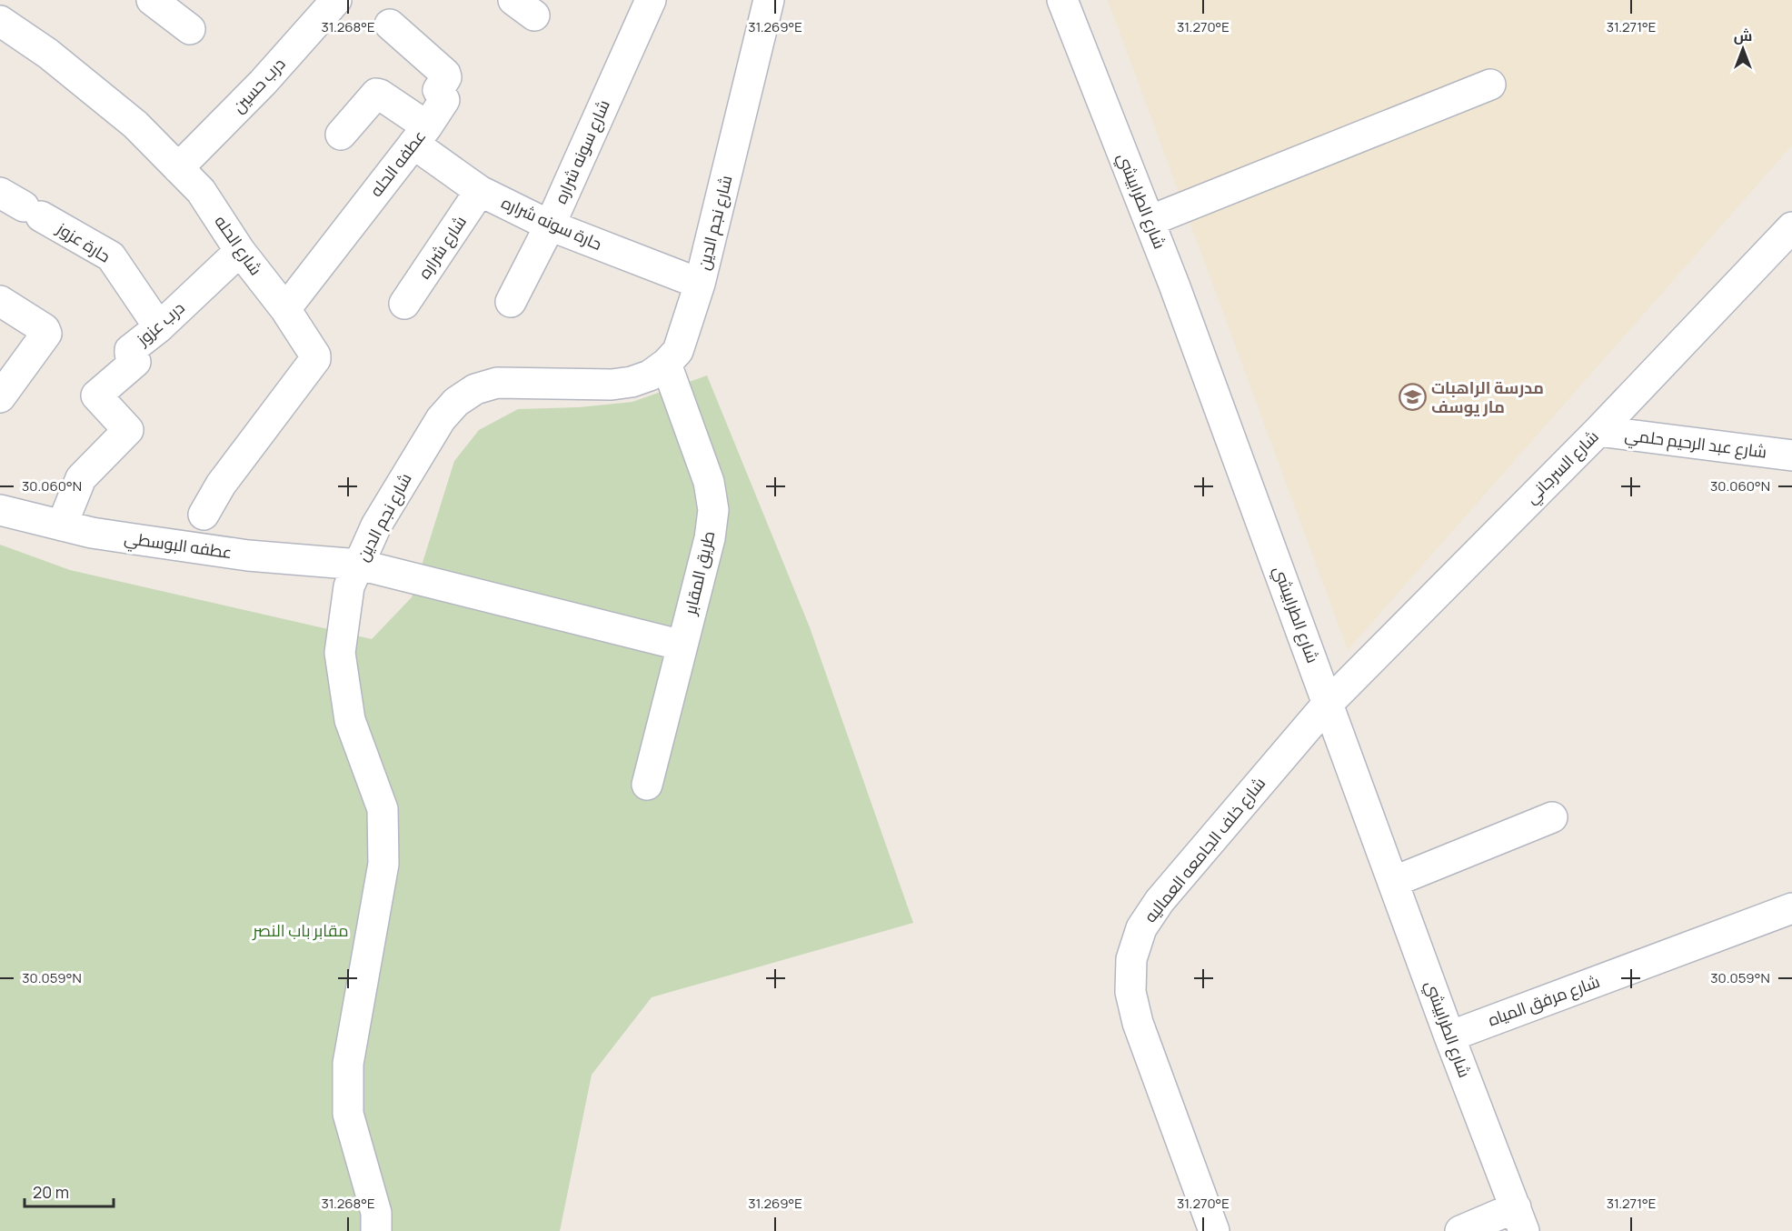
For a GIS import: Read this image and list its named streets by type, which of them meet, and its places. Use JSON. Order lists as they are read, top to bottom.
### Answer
{
  "streets": {
    "street": [
      "درب حسين",
      "شارع سونه شراره",
      "عطفه الحله",
      "شارع الطرابيشي",
      "شارع نجم الدين",
      "حارة سونه شراره",
      "حارة عزوز",
      "شارع الحله",
      "شارع شراره",
      "درب عزوز",
      "شارع عبد الرحيم حلمي",
      "شارع السرجاني",
      "عطفه البوسطي",
      "طريق المقابر",
      "شارع خلف الجامعه العماليه",
      "شارع مرفق المياه"
    ]
  },
  "crossings": [
    ["درب حسين", "شارع الحله"],
    ["شارع سونه شراره", "حارة سونه شراره"],
    ["عطفه الحله", "حارة سونه شراره"],
    ["عطفه الحله", "شارع الحله"],
    ["شارع الطرابيشي", "شارع السرجاني"],
    ["شارع الطرابيشي", "شارع خلف الجامعه العماليه"],
    ["شارع الطرابيشي", "شارع مرفق المياه"],
    ["شارع نجم الدين", "حارة سونه شراره"],
    ["شارع نجم الدين", "عطفه البوسطي"],
    ["شارع نجم الدين", "طريق المقابر"],
    ["حارة سونه شراره", "شارع شراره"],
    ["حارة عزوز", "درب عزوز"],
    ["شارع الحله", "درب عزوز"],
    ["درب عزوز", "عطفه البوسطي"],
    ["شارع عبد الرحيم حلمي", "شارع السرجاني"],
    ["شارع السرجاني", "شارع خلف الجامعه العماليه"],
    ["عطفه البوسطي", "طريق المقابر"]
  ],
  "parks": ["مقابر باب النصر"],
  "places": {
    "school or university": ["مدرسة الراهبات مار يوسف"]
  },
  "scale_bar": "20 m",
  "north": "top",
  "coordinates": [
    "31.268°E",
    "31.269°E",
    "31.270°E",
    "31.271°E",
    "30.060°N",
    "30.059°N"
  ]
}
